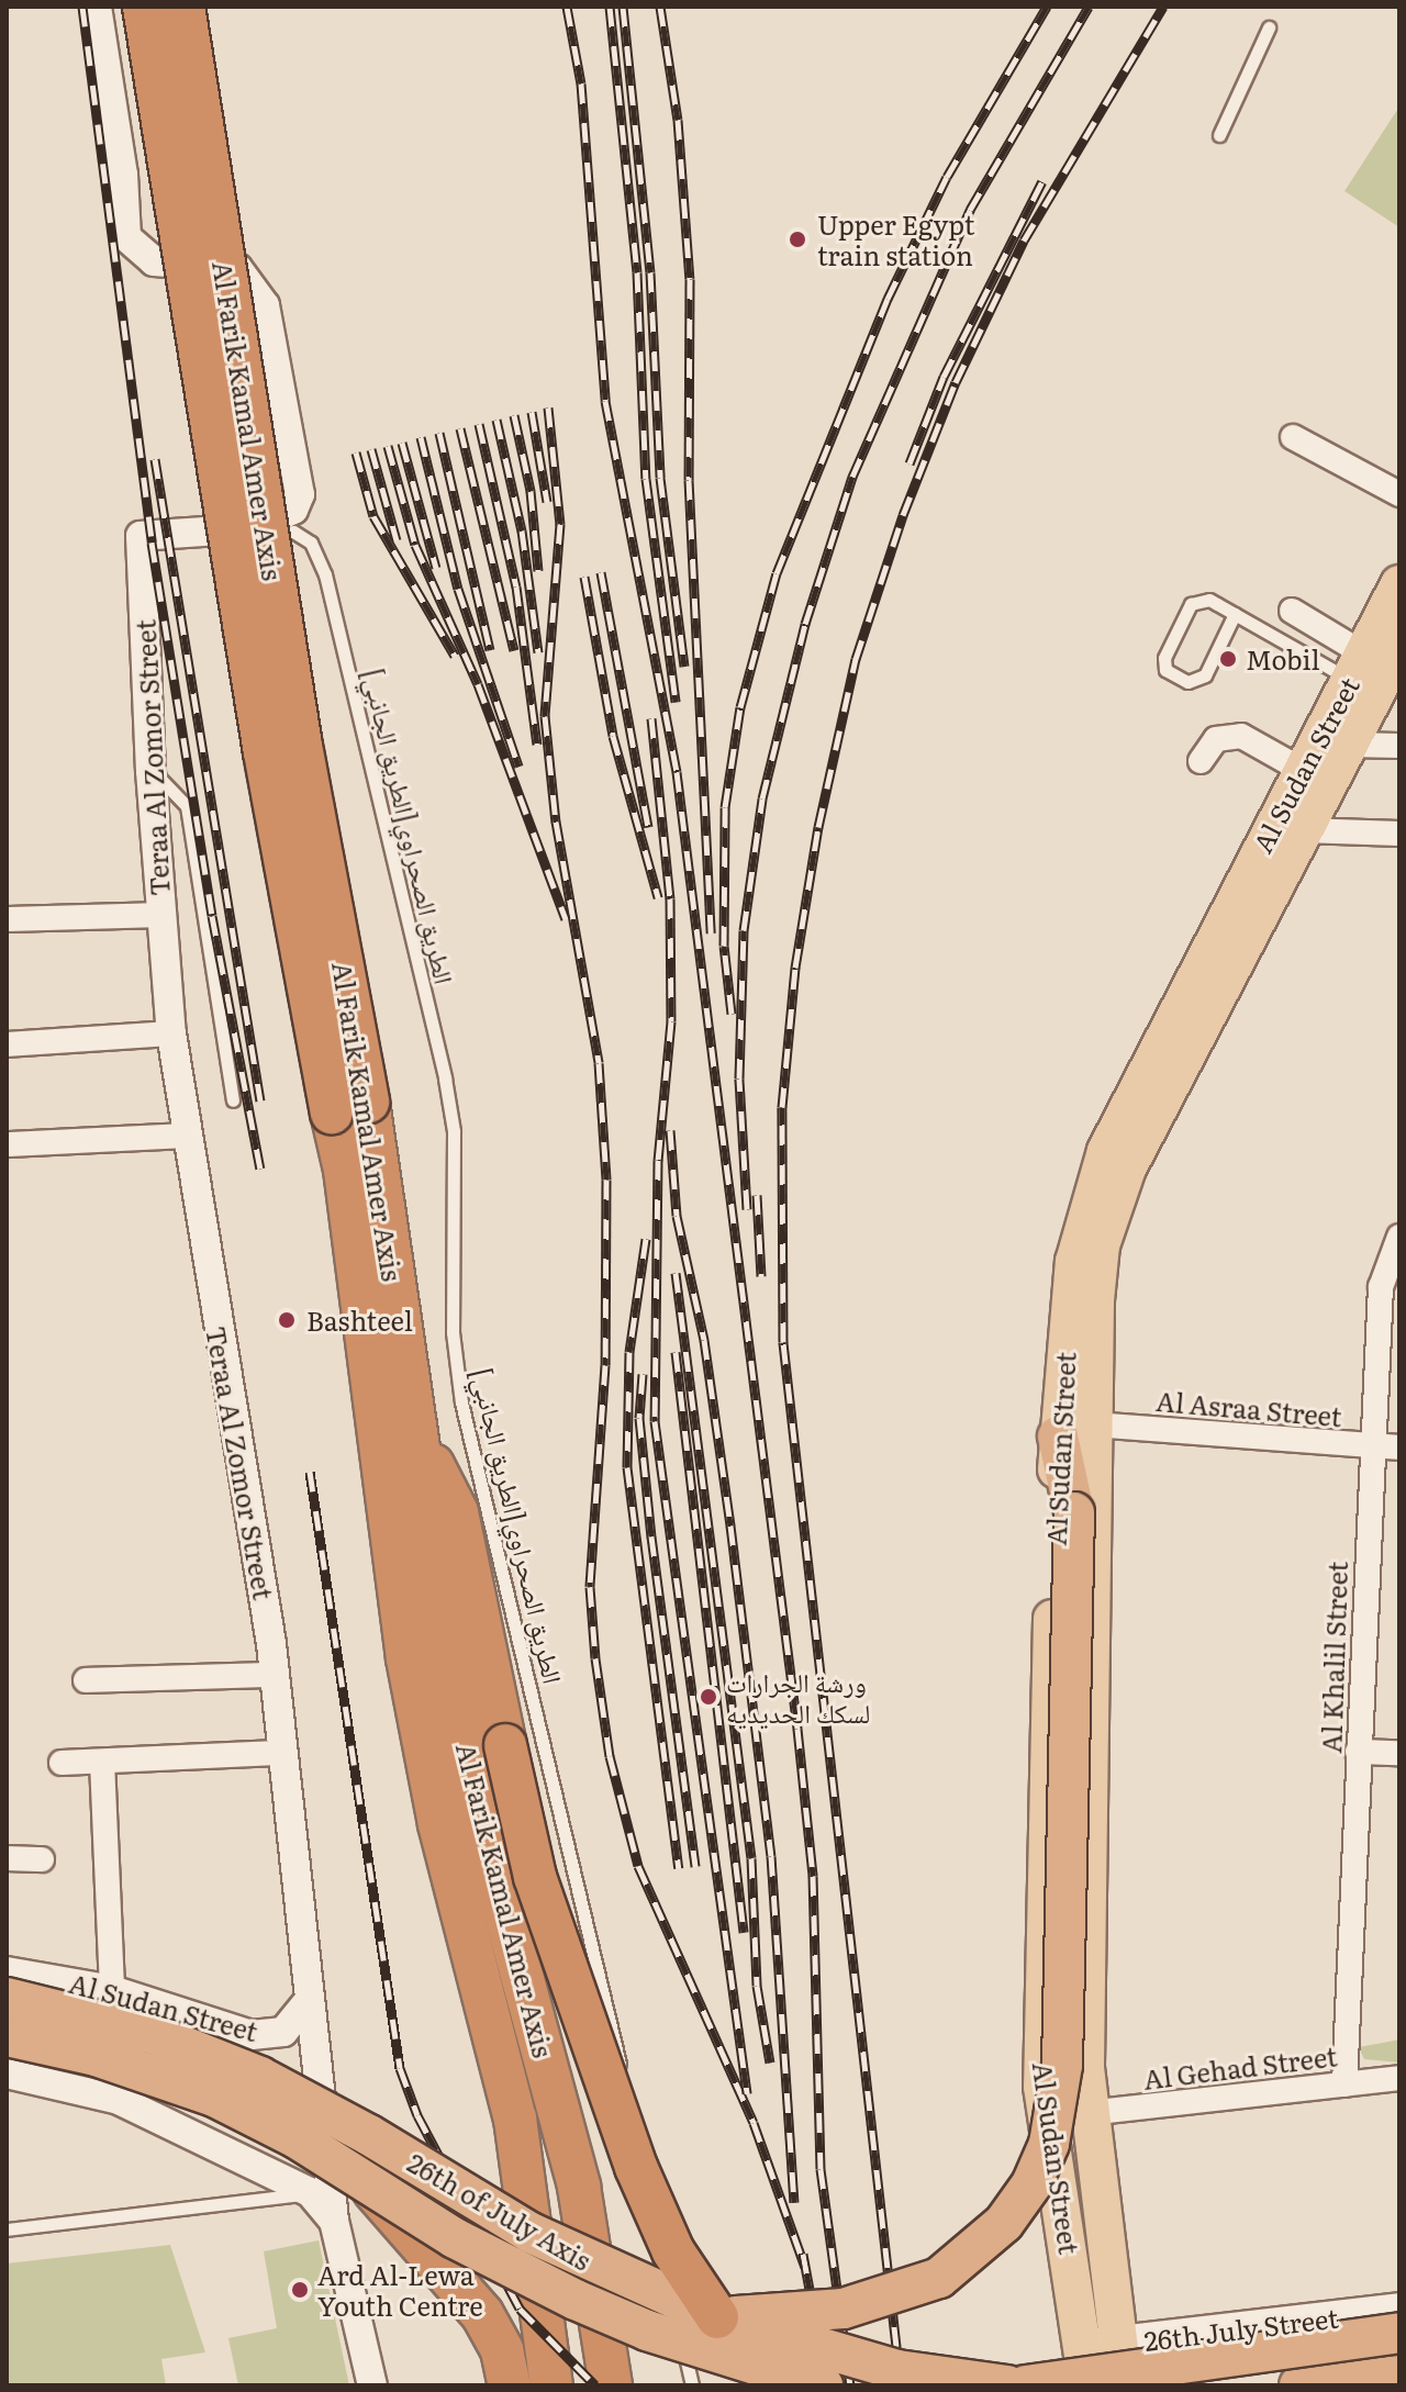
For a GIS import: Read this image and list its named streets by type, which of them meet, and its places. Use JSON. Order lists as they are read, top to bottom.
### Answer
{
  "streets": {
    "highway": ["Al Farik Kamal Amer Axis", "26th of July Axis"],
    "main road": ["Al Sudan Street", "26th July Street"],
    "street": [
      "Teraa Al Zomor Street",
      "Al Asraa Street",
      "Al Khalil Street",
      "Al Gehad Street"
    ],
    "lane": ["الطريق الصحراوي[الطريق الجانبي]"]
  },
  "crossings": [
    ["Teraa Al Zomor Street", "Al Sudan Street"],
    ["Teraa Al Zomor Street", "الطريق الصحراوي[الطريق الجانبي]"],
    ["Al Sudan Street", "Al Asraa Street"],
    ["Al Sudan Street", "Al Gehad Street"],
    ["Al Sudan Street", "26th July Street"],
    ["Al Asraa Street", "Al Khalil Street"],
    ["Al Khalil Street", "Al Gehad Street"]
  ],
  "places": [
    "Upper Egypt train station",
    "Mobil",
    "Bashteel",
    "ورشة الجرارات لسكك الحديديه",
    "Ard Al-Lewa Youth Centre"
  ]
}
